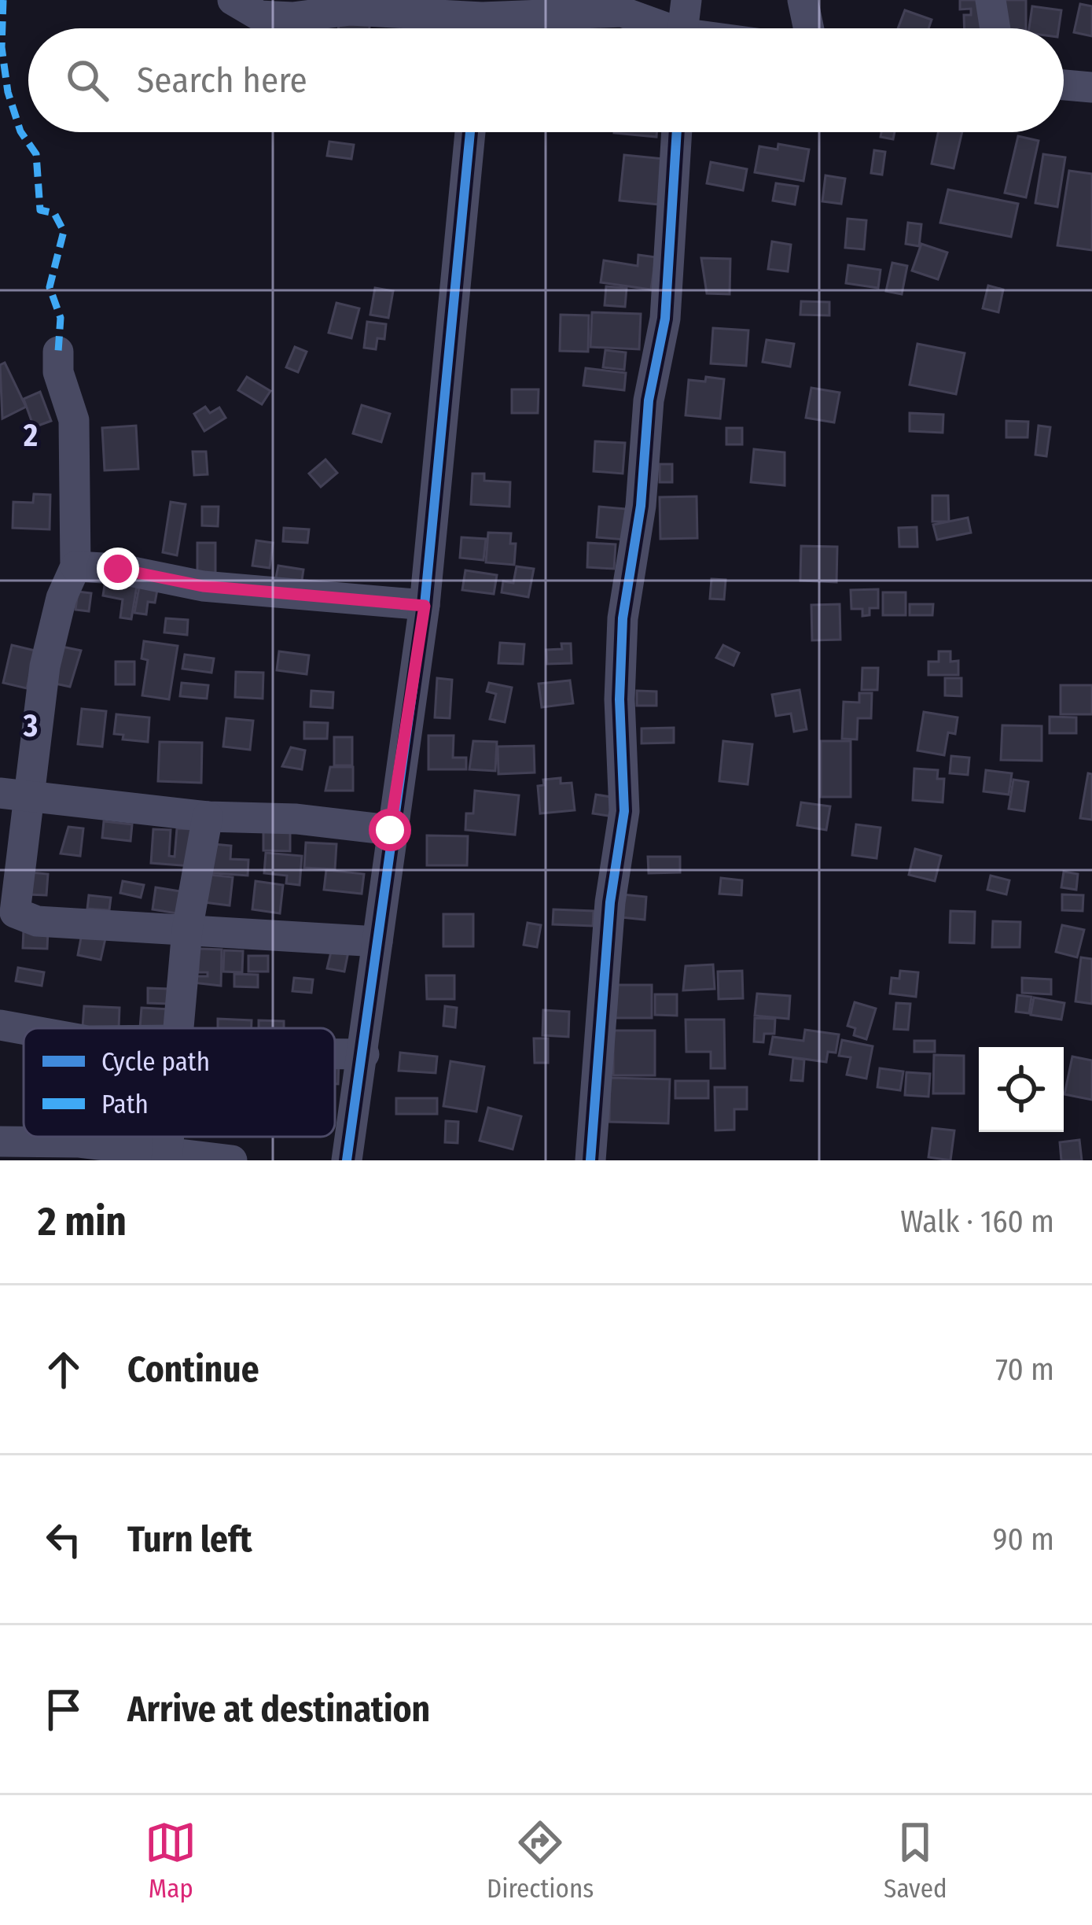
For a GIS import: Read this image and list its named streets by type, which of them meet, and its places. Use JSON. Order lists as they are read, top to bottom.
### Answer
{
  "legend": ["Cycle path", "Path"],
  "page": {
    "search": "Search here",
    "heading": ["2 min", "Walk · 160 m"],
    "list": [
      ["Continue", "70 m"],
      ["Turn left", "90 m"],
      "Arrive at destination"
    ],
    "nav": ["Map", "Directions", "Saved"]
  },
  "grid": {
    "rows": ["2", "3"]
  }
}
